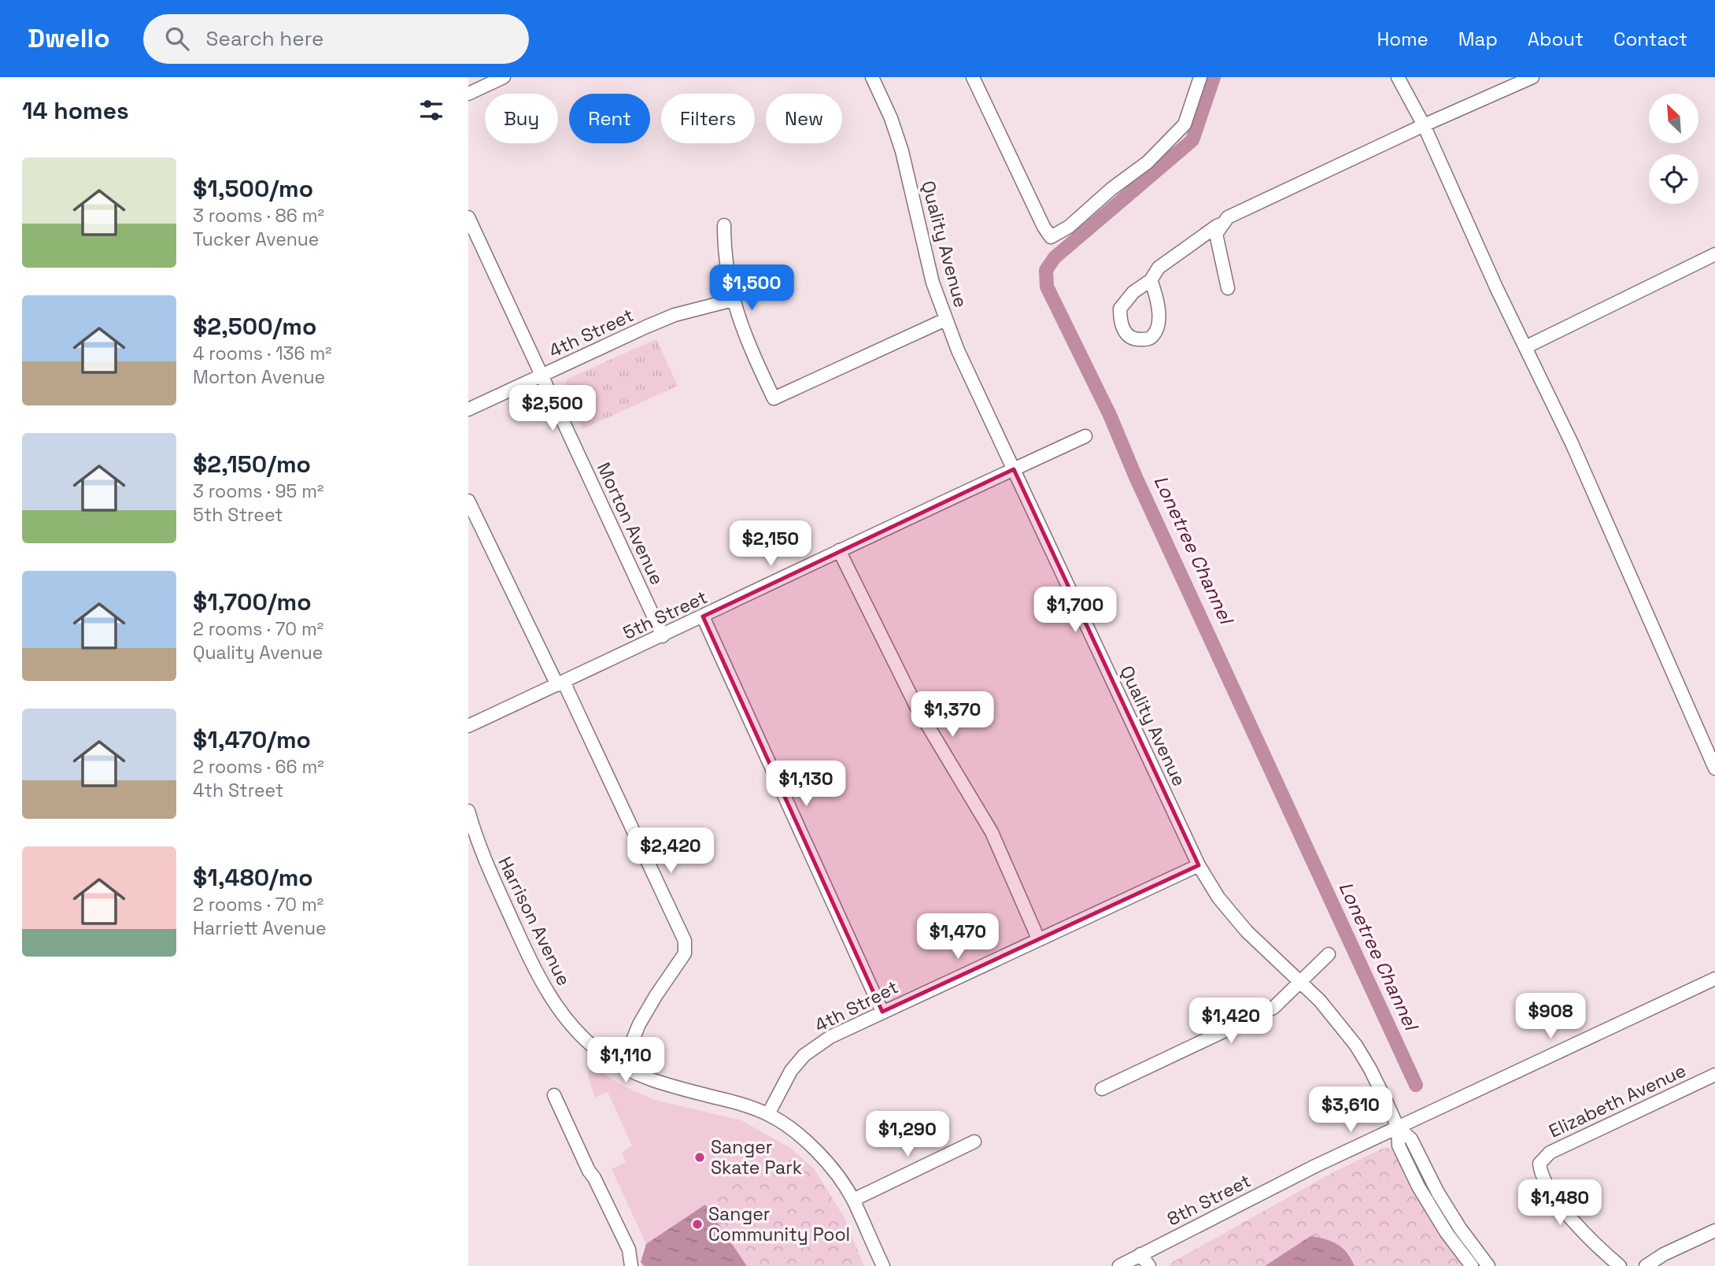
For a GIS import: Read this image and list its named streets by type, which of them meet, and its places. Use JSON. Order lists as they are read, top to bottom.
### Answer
{
  "streets": {
    "street": [
      "Quality Avenue",
      "4th Street",
      "Morton Avenue",
      "5th Street",
      "Harrison Avenue",
      "Elizabeth Avenue",
      "8th Street"
    ]
  },
  "crossings": [
    ["Quality Avenue", "4th Street"],
    ["Quality Avenue", "5th Street"],
    ["Quality Avenue", "8th Street"],
    ["4th Street", "Morton Avenue"],
    ["4th Street", "Harrison Avenue"],
    ["Morton Avenue", "5th Street"]
  ],
  "water": ["Lonetree Channel"],
  "places": ["Sanger Skate Park", "Sanger Community Pool"],
  "north": "top left",
  "page": {
    "header": "Dwello",
    "search": "Search here",
    "nav": [
      "Home",
      "Map",
      "About",
      "Contact"
    ],
    "heading": "14 homes",
    "chip": [
      "Buy",
      "Rent",
      "Filters",
      "New"
    ],
    "list": [
      {
        "name": "$1,500/mo",
        "note": "3 rooms · 86 m² · Tucker Avenue"
      },
      {
        "name": "$2,500/mo",
        "note": "4 rooms · 136 m² · Morton Avenue"
      },
      {
        "name": "$2,150/mo",
        "note": "3 rooms · 95 m² · 5th Street"
      },
      {
        "name": "$1,700/mo",
        "note": "2 rooms · 70 m² · Quality Avenue"
      },
      {
        "name": "$1,470/mo",
        "note": "2 rooms · 66 m² · 4th Street"
      },
      {
        "name": "$1,480/mo",
        "note": "2 rooms · 70 m² · Harriett Avenue"
      }
    ],
    "price": [
      "$1,500",
      "$2,500",
      "$2,150",
      "$1,700",
      "$1,370",
      "$1,130",
      "$2,420",
      "$1,470",
      "$908",
      "$1,420",
      "$1,110",
      "$3,610",
      "$1,290",
      "$1,480"
    ]
  }
}
